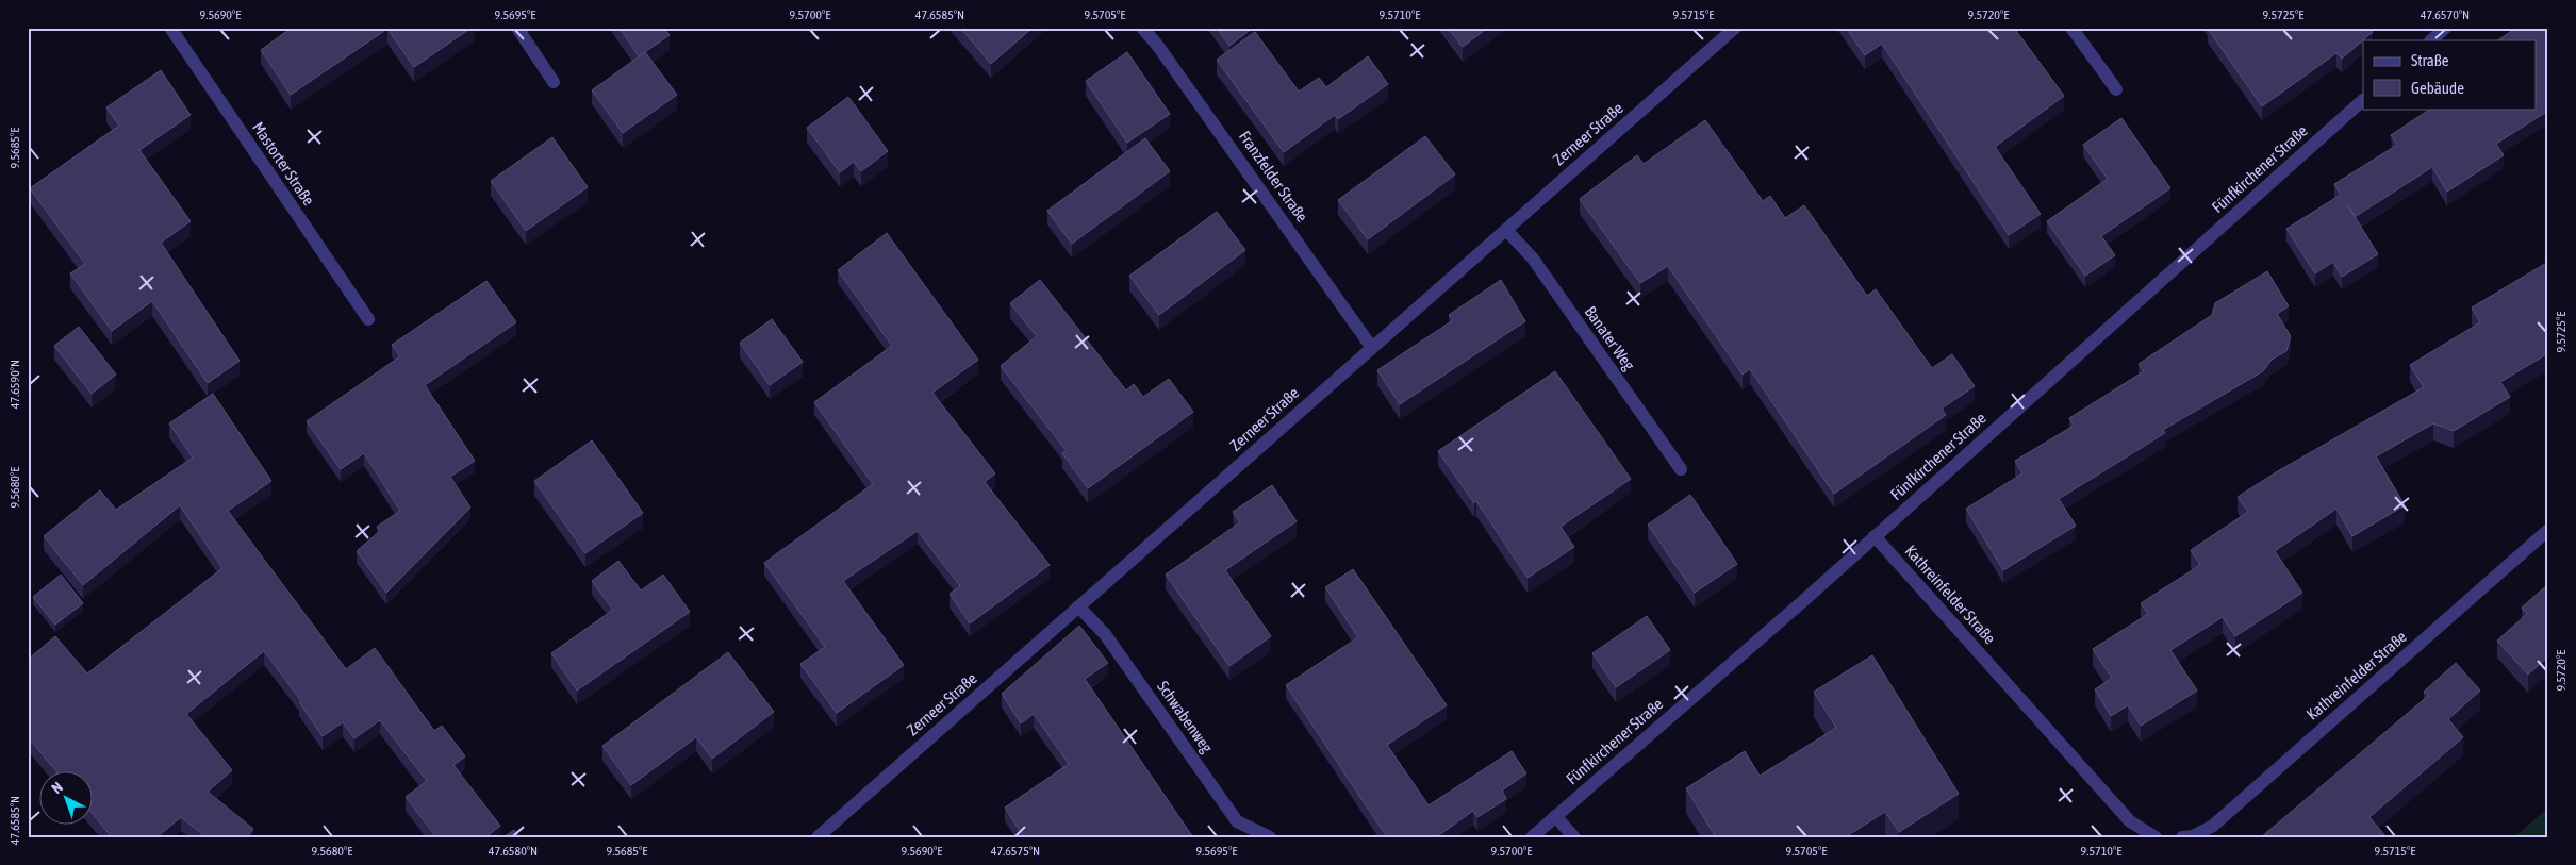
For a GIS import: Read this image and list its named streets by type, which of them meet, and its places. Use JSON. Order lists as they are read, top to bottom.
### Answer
{
  "streets": {
    "street": [
      "Zerneer Straße",
      "Mastorter Straße",
      "Fünfkirchener Straße",
      "Franzfelder Straße",
      "Banater Weg",
      "Kathreinfelder Straße",
      "Schwabenweg"
    ]
  },
  "crossings": [
    ["Zerneer Straße", "Franzfelder Straße"],
    ["Zerneer Straße", "Banater Weg"],
    ["Zerneer Straße", "Schwabenweg"],
    ["Fünfkirchener Straße", "Kathreinfelder Straße"]
  ],
  "legend": ["Straße", "Gebäude"],
  "north": "top left",
  "coordinates": [
    "9.5690°E",
    "9.5695°E",
    "9.5700°E",
    "47.6585°N",
    "9.5705°E",
    "9.5710°E",
    "9.5715°E",
    "9.5720°E",
    "9.5725°E",
    "47.6570°N",
    "9.5685°E",
    "47.6590°N",
    "9.5680°E",
    "47.6580°N",
    "47.6575°N"
  ]
}
